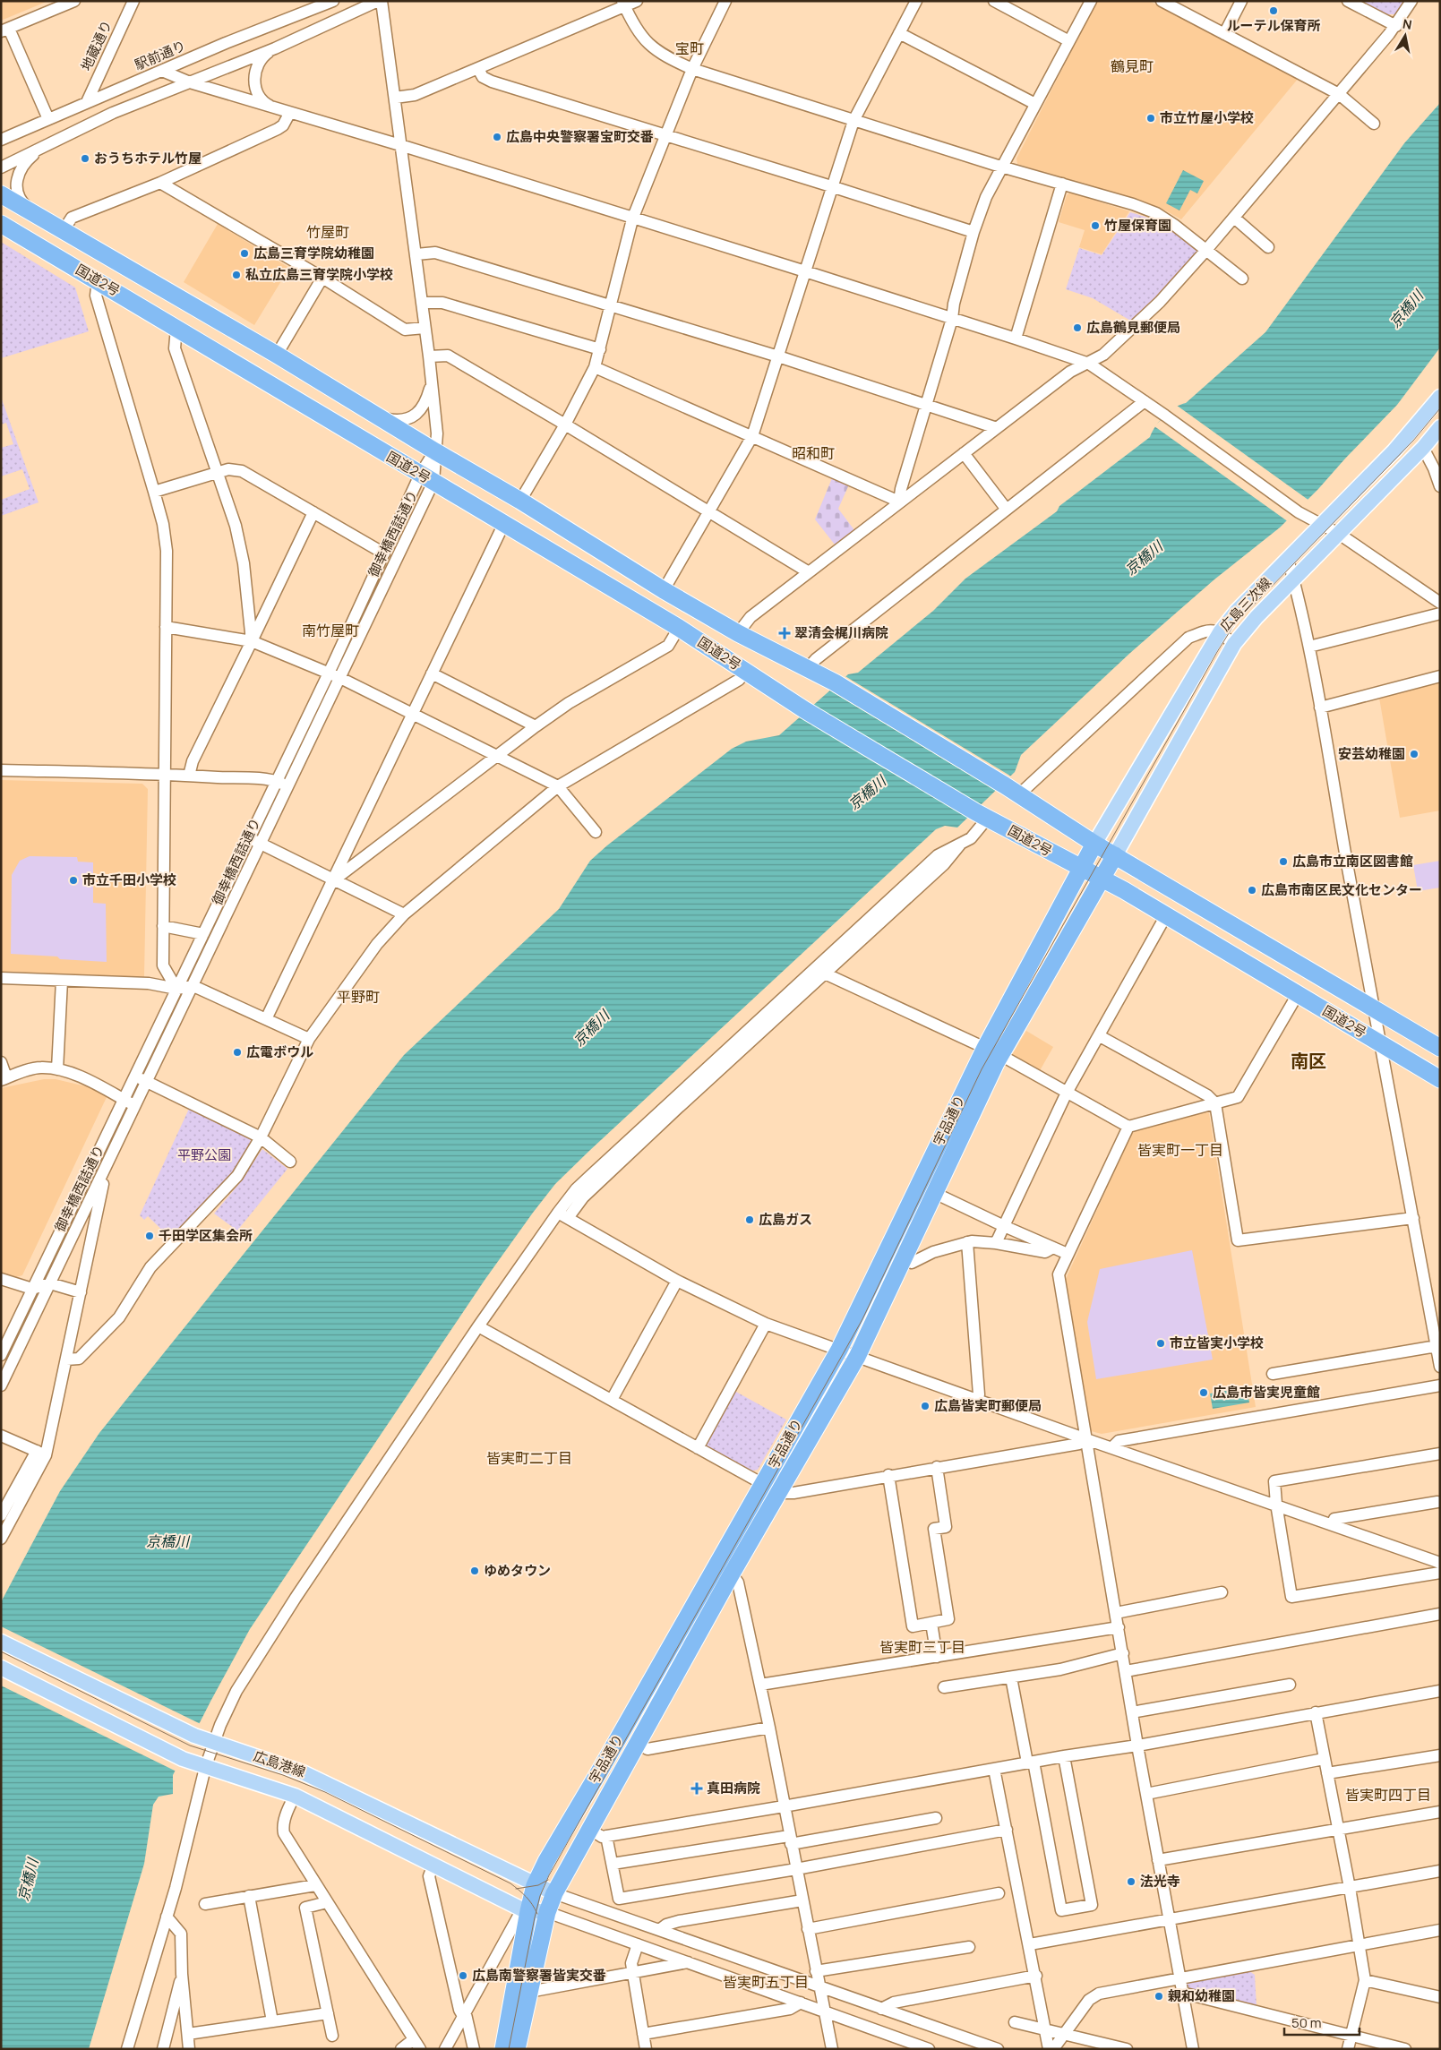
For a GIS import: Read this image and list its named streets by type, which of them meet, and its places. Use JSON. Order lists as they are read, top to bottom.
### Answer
{
  "streets": {
    "highway": ["国道2号", "宇品通り"],
    "main road": ["広島三次線", "広島港線"],
    "street": ["地蔵通り", "駅前通り", "御幸橋西詰通り"]
  },
  "crossings": [
    ["地蔵通り", "駅前通り"],
    ["国道2号", "御幸橋西詰通り"],
    ["国道2号", "広島三次線"],
    ["国道2号", "宇品通り"],
    ["広島三次線", "宇品通り"],
    ["宇品通り", "広島港線"]
  ],
  "districts": [
    "宝町",
    "鶴見町",
    "竹屋町",
    "昭和町",
    "南竹屋町",
    "平野町",
    "南区",
    "皆実町一丁目",
    "皆実町二丁目",
    "皆実町三丁目",
    "皆実町四丁目",
    "皆実町五丁目"
  ],
  "water": ["京橋川"],
  "parks": ["平野公園"],
  "places": {
    "other": [
      "ルーテル保育所",
      "市立竹屋小学校",
      "広島中央警察署宝町交番",
      "おうちホテル竹屋",
      "竹屋保育園",
      "広島三育学院幼稚園",
      "私立広島三育学院小学校",
      "広島鶴見郵便局",
      "安芸幼稚園",
      "広島市立南区図書館",
      "市立千田小学校",
      "広島市南区民文化センター",
      "広電ボウル",
      "広島ガス",
      "千田学区集会所",
      "市立皆実小学校",
      "広島市皆実児童館",
      "広島皆実町郵便局",
      "ゆめタウン",
      "法光寺",
      "広島南警察署皆実交番",
      "親和幼稚園"
    ],
    "health": ["翠清会梶川病院", "真田病院"]
  },
  "scale_bar": "50 m",
  "north": "top"
}
